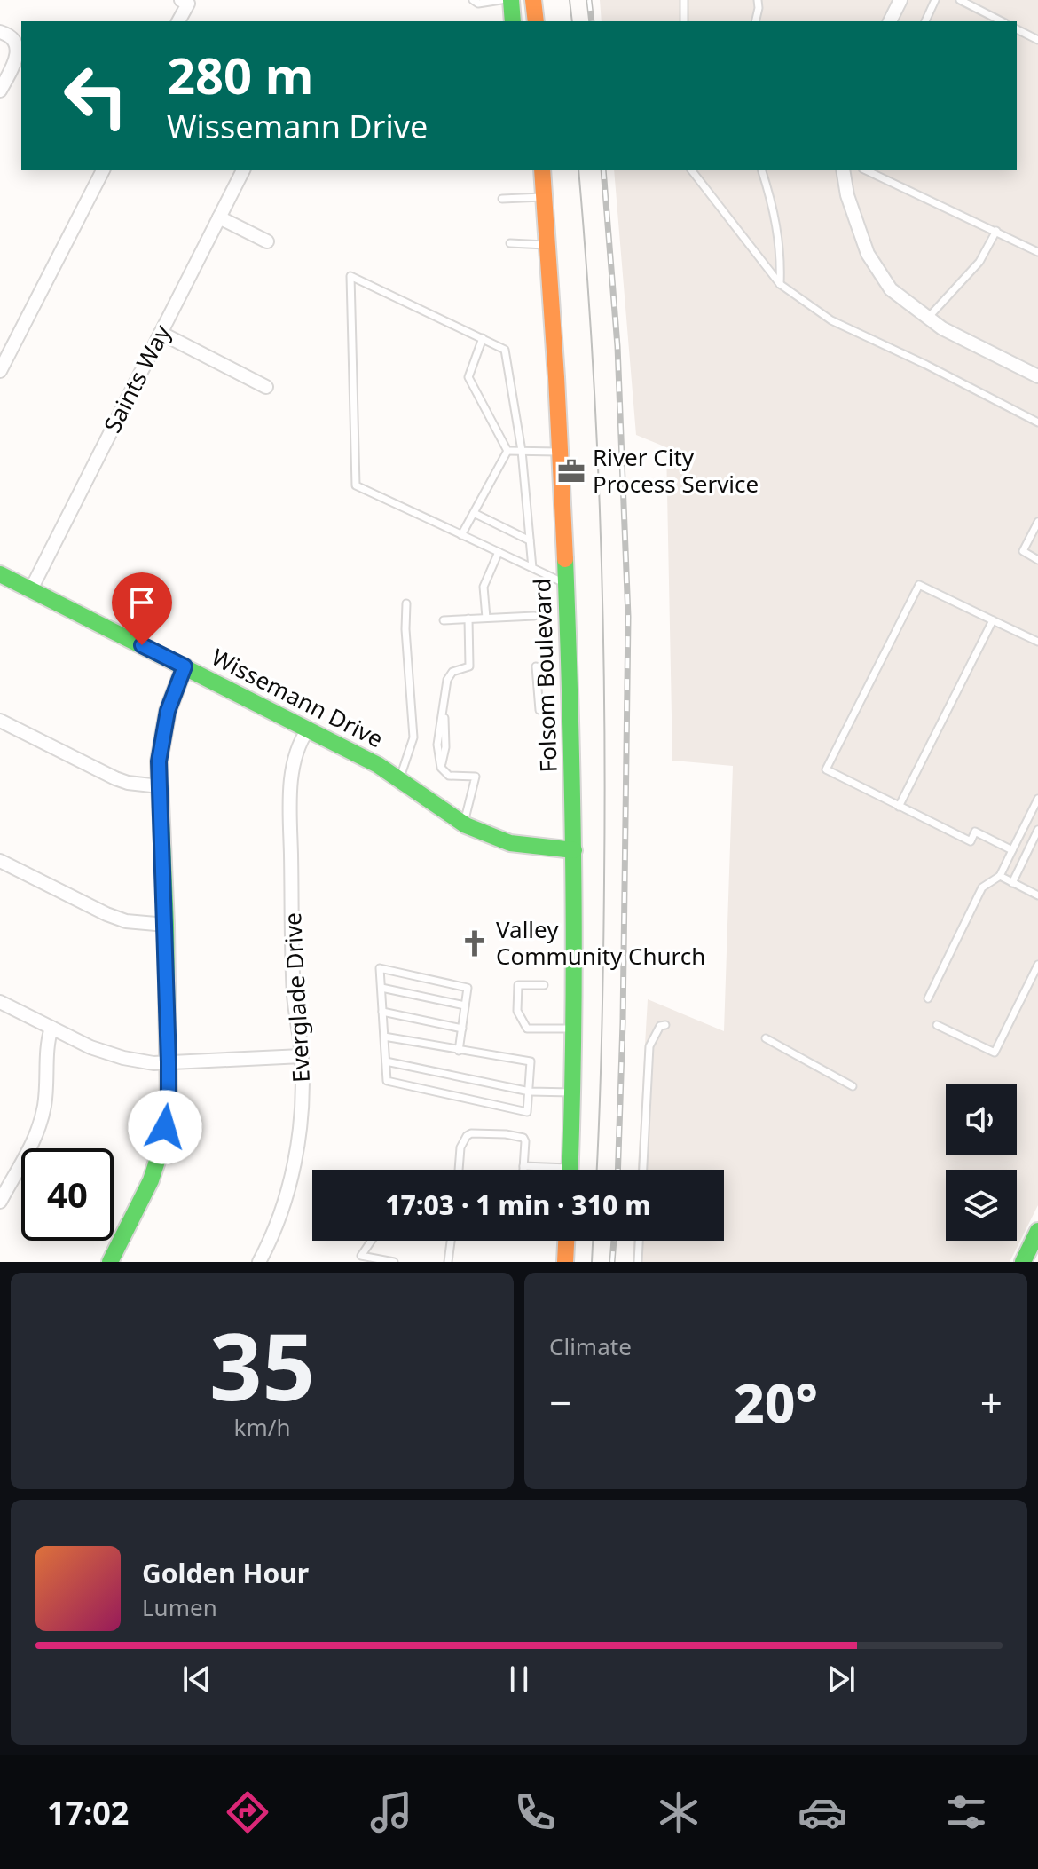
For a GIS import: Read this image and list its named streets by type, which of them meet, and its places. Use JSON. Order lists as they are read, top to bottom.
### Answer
{
  "streets": {
    "street": [
      "Saints Way",
      "Folsom Boulevard",
      "Wissemann Drive",
      "Everglade Drive"
    ]
  },
  "crossings": [
    ["Saints Way", "Wissemann Drive"],
    ["Folsom Boulevard", "Wissemann Drive"],
    ["Wissemann Drive", "Everglade Drive"]
  ],
  "places": {
    "office": ["River City Process Service"],
    "church": ["Valley Community Church"]
  },
  "page": {
    "turn": ["280 m", "Wissemann Drive"],
    "limit": "40",
    "trip": "17:03 · 1 min · 310 m",
    "tile": [
      ["35", "km/h"],
      "Climate"
    ],
    "heat": ["−", "20°", "+"],
    "song": ["Golden Hour", "Lumen"],
    "tabs": "17:02"
  }
}
